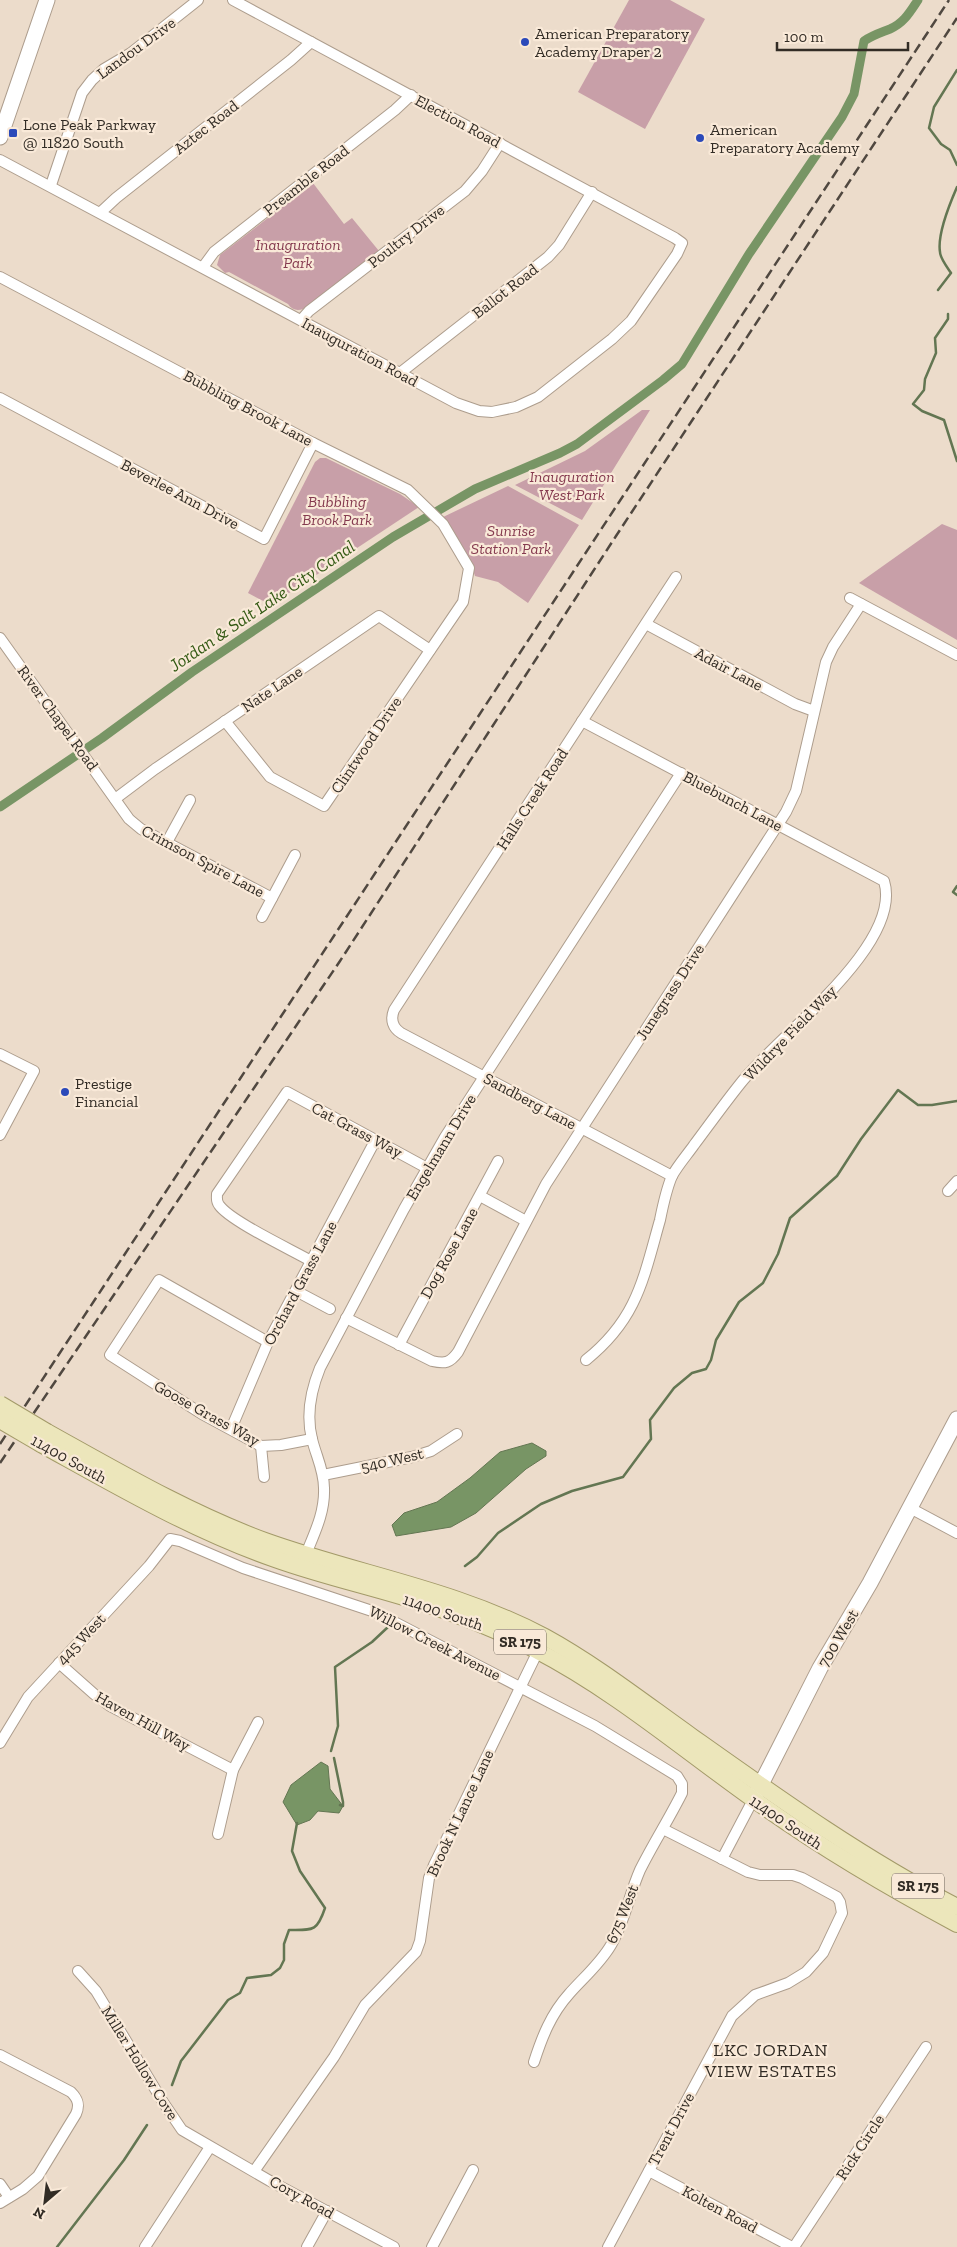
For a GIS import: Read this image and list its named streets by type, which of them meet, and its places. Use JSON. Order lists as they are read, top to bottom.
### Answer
{
  "streets": {
    "main road": ["11400 South", "SR 175"],
    "street": [
      "Landou Drive",
      "Election Road",
      "Aztec Road",
      "Preamble Road",
      "Poultry Drive",
      "Ballot Road",
      "Inauguration Road",
      "Bubbling Brook Lane",
      "Beverlee Ann Drive",
      "Adair Lane",
      "Nate Lane",
      "River Chapel Road",
      "Clintwood Drive",
      "Halls Creek Road",
      "Bluebunch Lane",
      "Crimson Spire Lane",
      "Junegrass Drive",
      "Wildrye Field Way",
      "Sandberg Lane",
      "Cat Grass Way",
      "Engelmann Drive",
      "Dog Rose Lane",
      "Orchard Grass Lane",
      "Goose Grass Way",
      "540 West",
      "700 West",
      "445 West",
      "Willow Creek Avenue",
      "Haven Hill Way",
      "Brook N Lance Lane",
      "675 West",
      "Miller Hollow Cove",
      "Trent Drive",
      "Rick Circle",
      "Cory Road",
      "Kolten Road"
    ]
  },
  "crossings": [
    ["Landou Drive", "Inauguration Road"],
    ["Election Road", "Aztec Road"],
    ["Election Road", "Preamble Road"],
    ["Election Road", "Poultry Drive"],
    ["Election Road", "Ballot Road"],
    ["Election Road", "Inauguration Road"],
    ["Aztec Road", "Inauguration Road"],
    ["Preamble Road", "Inauguration Road"],
    ["Poultry Drive", "Inauguration Road"],
    ["Ballot Road", "Inauguration Road"],
    ["Bubbling Brook Lane", "Beverlee Ann Drive"],
    ["Bubbling Brook Lane", "Clintwood Drive"],
    ["Adair Lane", "Halls Creek Road"],
    ["Adair Lane", "Junegrass Drive"],
    ["Nate Lane", "River Chapel Road"],
    ["Nate Lane", "Clintwood Drive"],
    ["Nate Lane", "Crimson Spire Lane"],
    ["River Chapel Road", "Crimson Spire Lane"],
    ["Halls Creek Road", "Bluebunch Lane"],
    ["Halls Creek Road", "Sandberg Lane"],
    ["Bluebunch Lane", "Junegrass Drive"],
    ["Bluebunch Lane", "Wildrye Field Way"],
    ["Bluebunch Lane", "Engelmann Drive"],
    ["Junegrass Drive", "Sandberg Lane"],
    ["Junegrass Drive", "Dog Rose Lane"],
    ["Wildrye Field Way", "Sandberg Lane"],
    ["Sandberg Lane", "Engelmann Drive"],
    ["Cat Grass Way", "Engelmann Drive"],
    ["Cat Grass Way", "Orchard Grass Lane"],
    ["Engelmann Drive", "Goose Grass Way"],
    ["Engelmann Drive", "11400 South"],
    ["Engelmann Drive", "540 West"],
    ["Orchard Grass Lane", "Goose Grass Way"],
    ["11400 South", "700 West"],
    ["11400 South", "Brook N Lance Lane"],
    ["700 West", "Trent Drive"],
    ["445 West", "Willow Creek Avenue"],
    ["445 West", "Haven Hill Way"],
    ["Willow Creek Avenue", "Brook N Lance Lane"],
    ["Willow Creek Avenue", "675 West"],
    ["Brook N Lance Lane", "Cory Road"],
    ["675 West", "Trent Drive"],
    ["Miller Hollow Cove", "Cory Road"],
    ["Trent Drive", "Kolten Road"],
    ["Rick Circle", "Kolten Road"]
  ],
  "districts": ["LKC JORDAN VIEW ESTATES"],
  "water": ["Jordan & Salt Lake City Canal"],
  "parks": [
    "Inauguration Park",
    "Inauguration West Park",
    "Bubbling Brook Park",
    "Sunrise Station Park"
  ],
  "places": {
    "other": ["American Preparatory Academy Draper 2", "American Preparatory Academy", "Prestige Financial"],
    "transit": ["Lone Peak Parkway @ 11820 South"]
  },
  "scale_bar": "100 m",
  "north": "bottom left"
}
